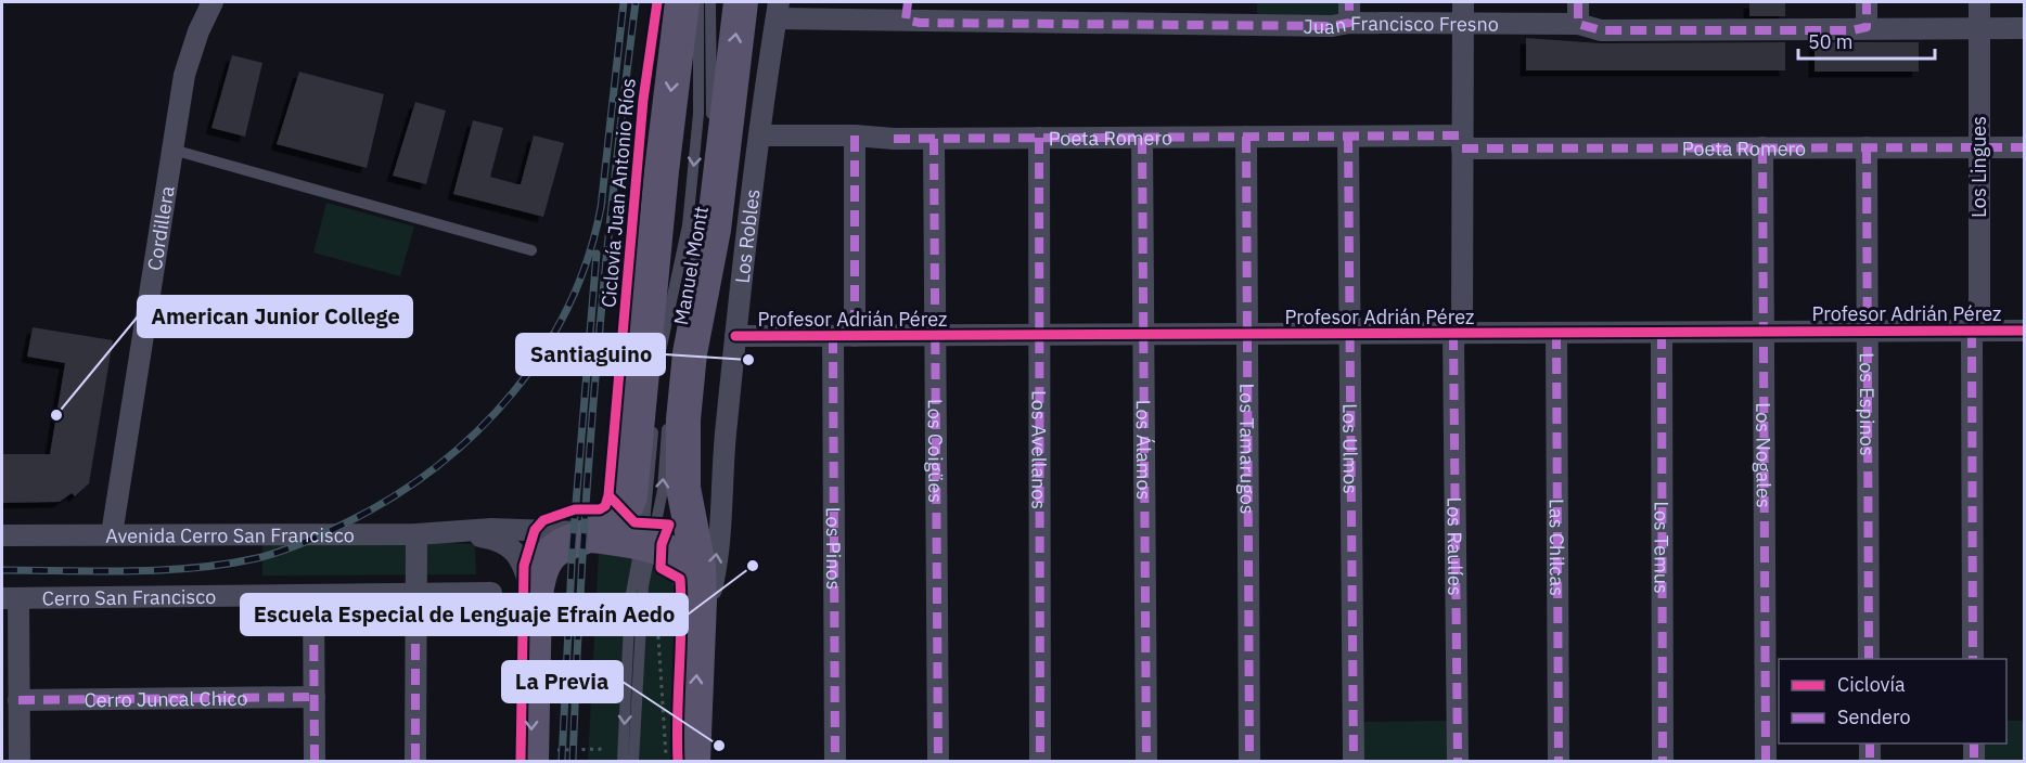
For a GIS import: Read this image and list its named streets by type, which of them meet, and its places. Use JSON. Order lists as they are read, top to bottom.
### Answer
{
  "streets": {
    "main road": ["Los Robles", "Manuel Montt"],
    "street": [
      "Juan Francisco Fresno",
      "Poeta Romero",
      "Los Lingues",
      "Cordillera",
      "Profesor Adrián Pérez",
      "Los Espinos",
      "Los Tamarugos",
      "Los Ulmos",
      "Los Coigües",
      "Los Avellanos",
      "Los Álamos",
      "Los Nogales",
      "Avenida Cerro San Francisco",
      "Los Raulíes",
      "Las Chilcas",
      "Los Temus",
      "Los Pinos",
      "Cerro San Francisco",
      "Cerro Juncal Chico"
    ],
    "cycle path": ["Ciclovía Juan Antonio Ríos"]
  },
  "crossings": [
    ["Juan Francisco Fresno", "Los Lingues"],
    ["Juan Francisco Fresno", "Los Robles"],
    ["Juan Francisco Fresno", "Los Raulíes"],
    ["Poeta Romero", "Los Lingues"],
    ["Poeta Romero", "Los Robles"],
    ["Poeta Romero", "Los Espinos"],
    ["Poeta Romero", "Los Tamarugos"],
    ["Poeta Romero", "Los Ulmos"],
    ["Poeta Romero", "Los Coigües"],
    ["Poeta Romero", "Los Avellanos"],
    ["Poeta Romero", "Los Álamos"],
    ["Poeta Romero", "Los Nogales"],
    ["Poeta Romero", "Los Raulíes"],
    ["Los Lingues", "Profesor Adrián Pérez"],
    ["Cordillera", "Avenida Cerro San Francisco"],
    ["Los Robles", "Manuel Montt"],
    ["Los Robles", "Profesor Adrián Pérez"],
    ["Profesor Adrián Pérez", "Los Espinos"],
    ["Profesor Adrián Pérez", "Los Tamarugos"],
    ["Profesor Adrián Pérez", "Los Ulmos"],
    ["Profesor Adrián Pérez", "Los Coigües"],
    ["Profesor Adrián Pérez", "Los Avellanos"],
    ["Profesor Adrián Pérez", "Los Álamos"],
    ["Profesor Adrián Pérez", "Los Nogales"],
    ["Profesor Adrián Pérez", "Los Raulíes"],
    ["Profesor Adrián Pérez", "Las Chilcas"],
    ["Profesor Adrián Pérez", "Los Temus"],
    ["Profesor Adrián Pérez", "Los Pinos"]
  ],
  "places": [
    "Santiaguino",
    "American Junior College",
    "Escuela Especial de Lenguaje Efraín Aedo",
    "La Previa"
  ],
  "legend": ["Ciclovía", "Sendero"],
  "scale_bar": "50 m"
}
